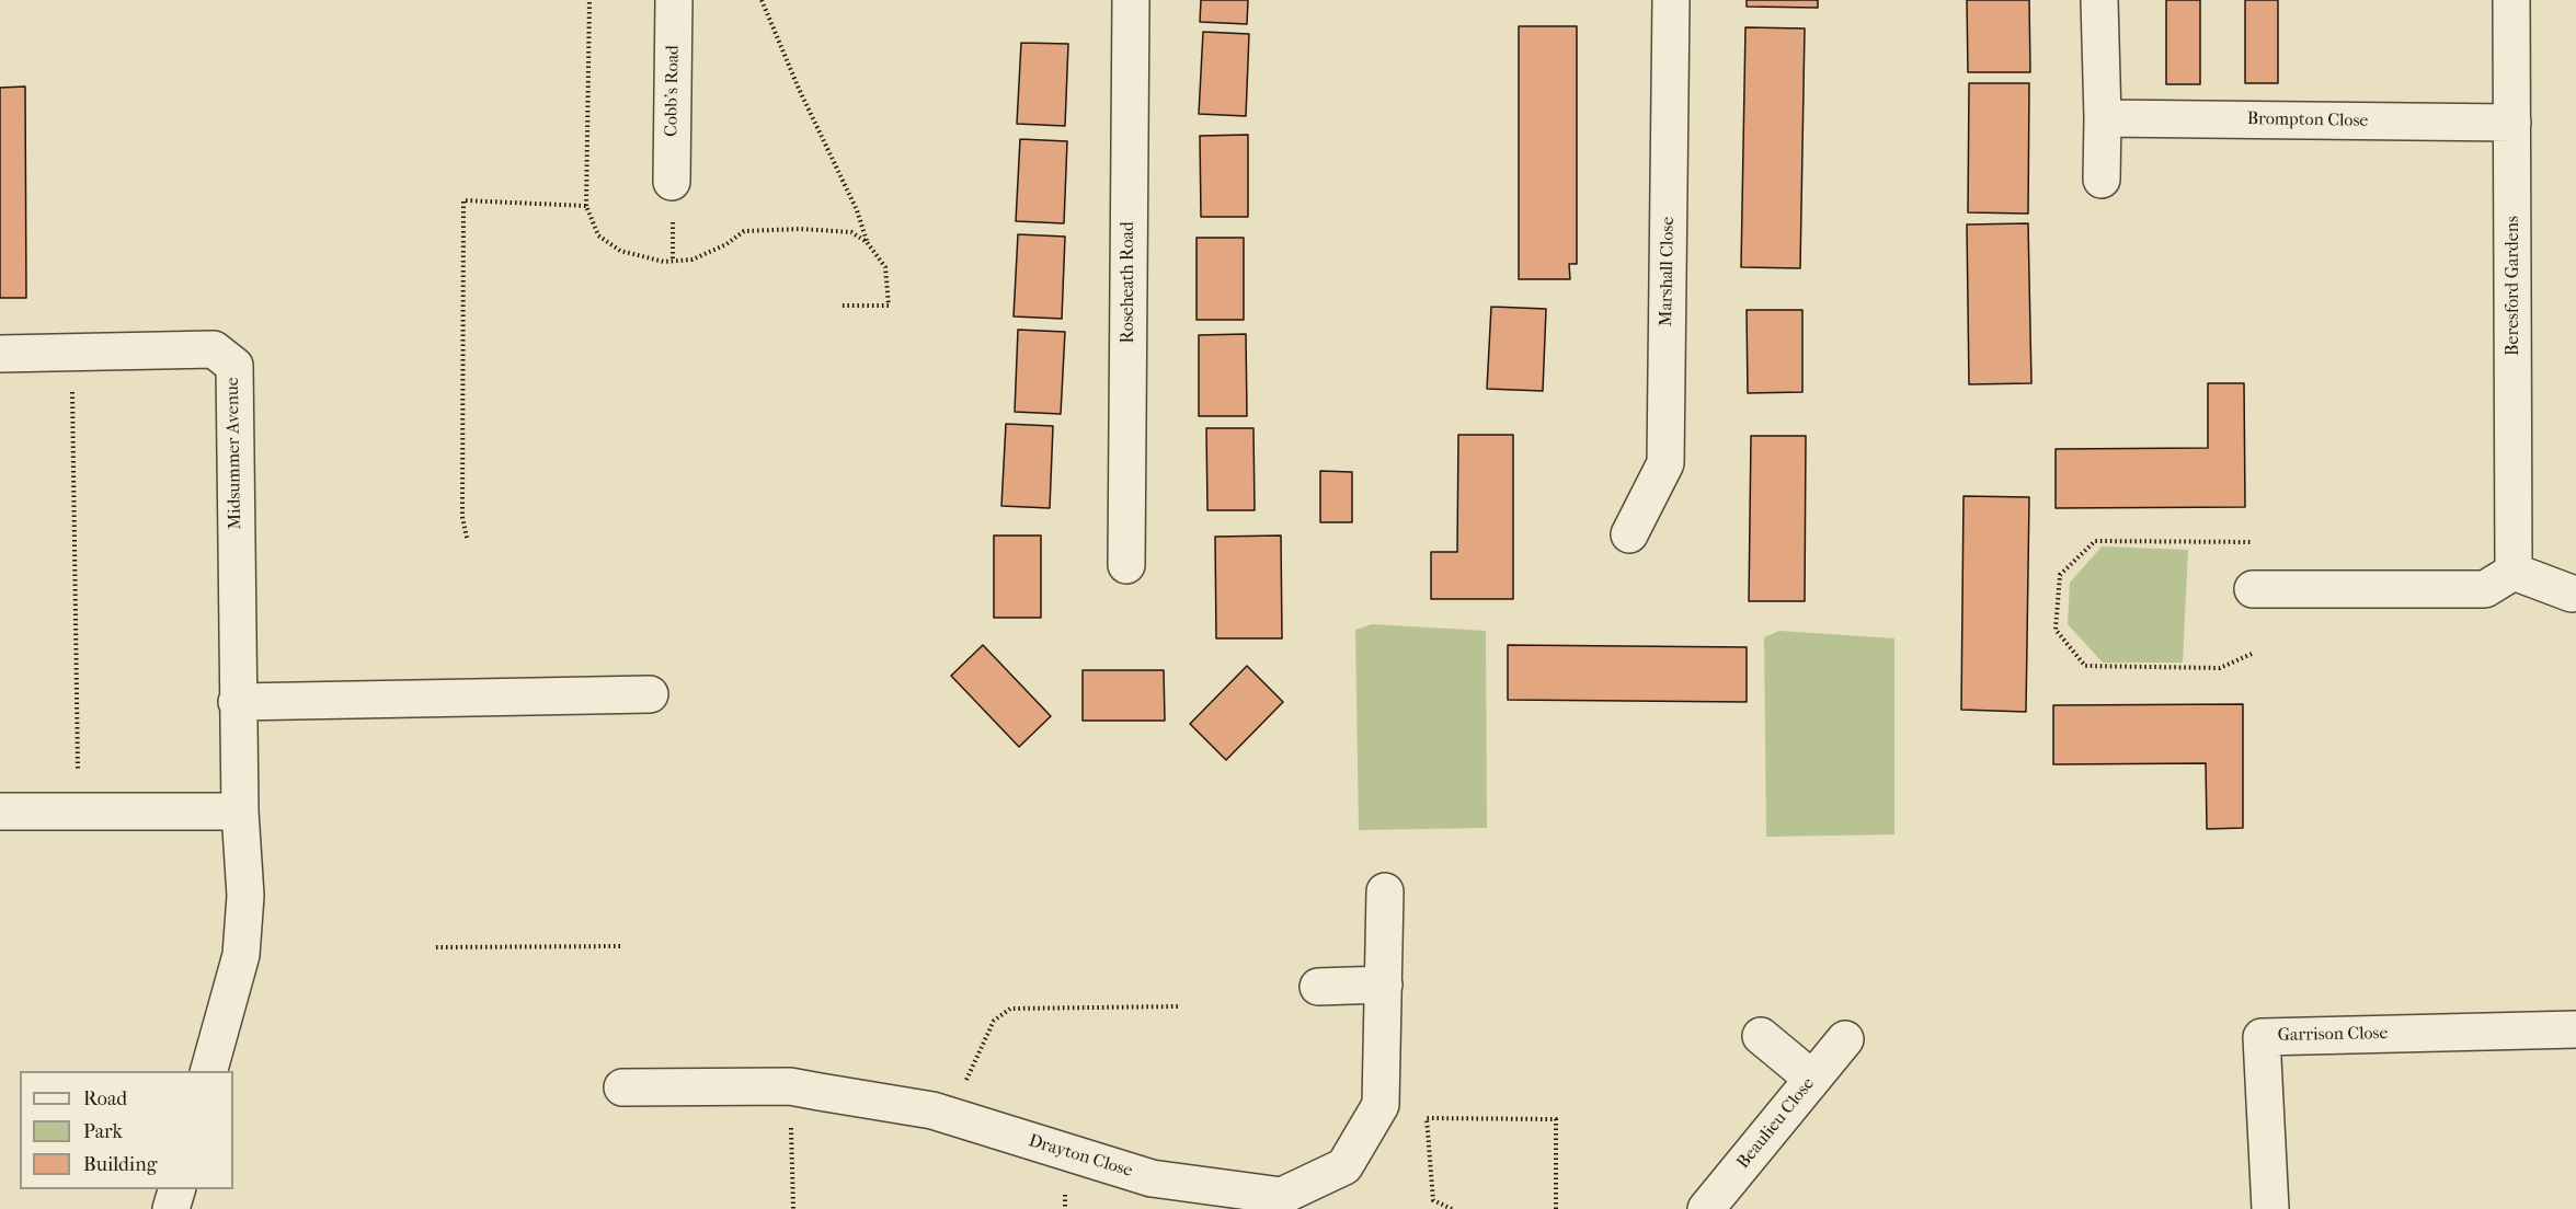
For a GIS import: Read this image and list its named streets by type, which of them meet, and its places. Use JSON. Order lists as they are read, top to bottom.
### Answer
{
  "streets": {
    "street": [
      "Cobb's Road",
      "Brompton Close",
      "Marshall Close",
      "Roseheath Road",
      "Beresford Gardens",
      "Midsummer Avenue",
      "Garrison Close",
      "Beaulieu Close",
      "Drayton Close"
    ]
  },
  "crossings": [
    ["Brompton Close", "Beresford Gardens"]
  ],
  "legend": ["Road", "Park", "Building"]
}
